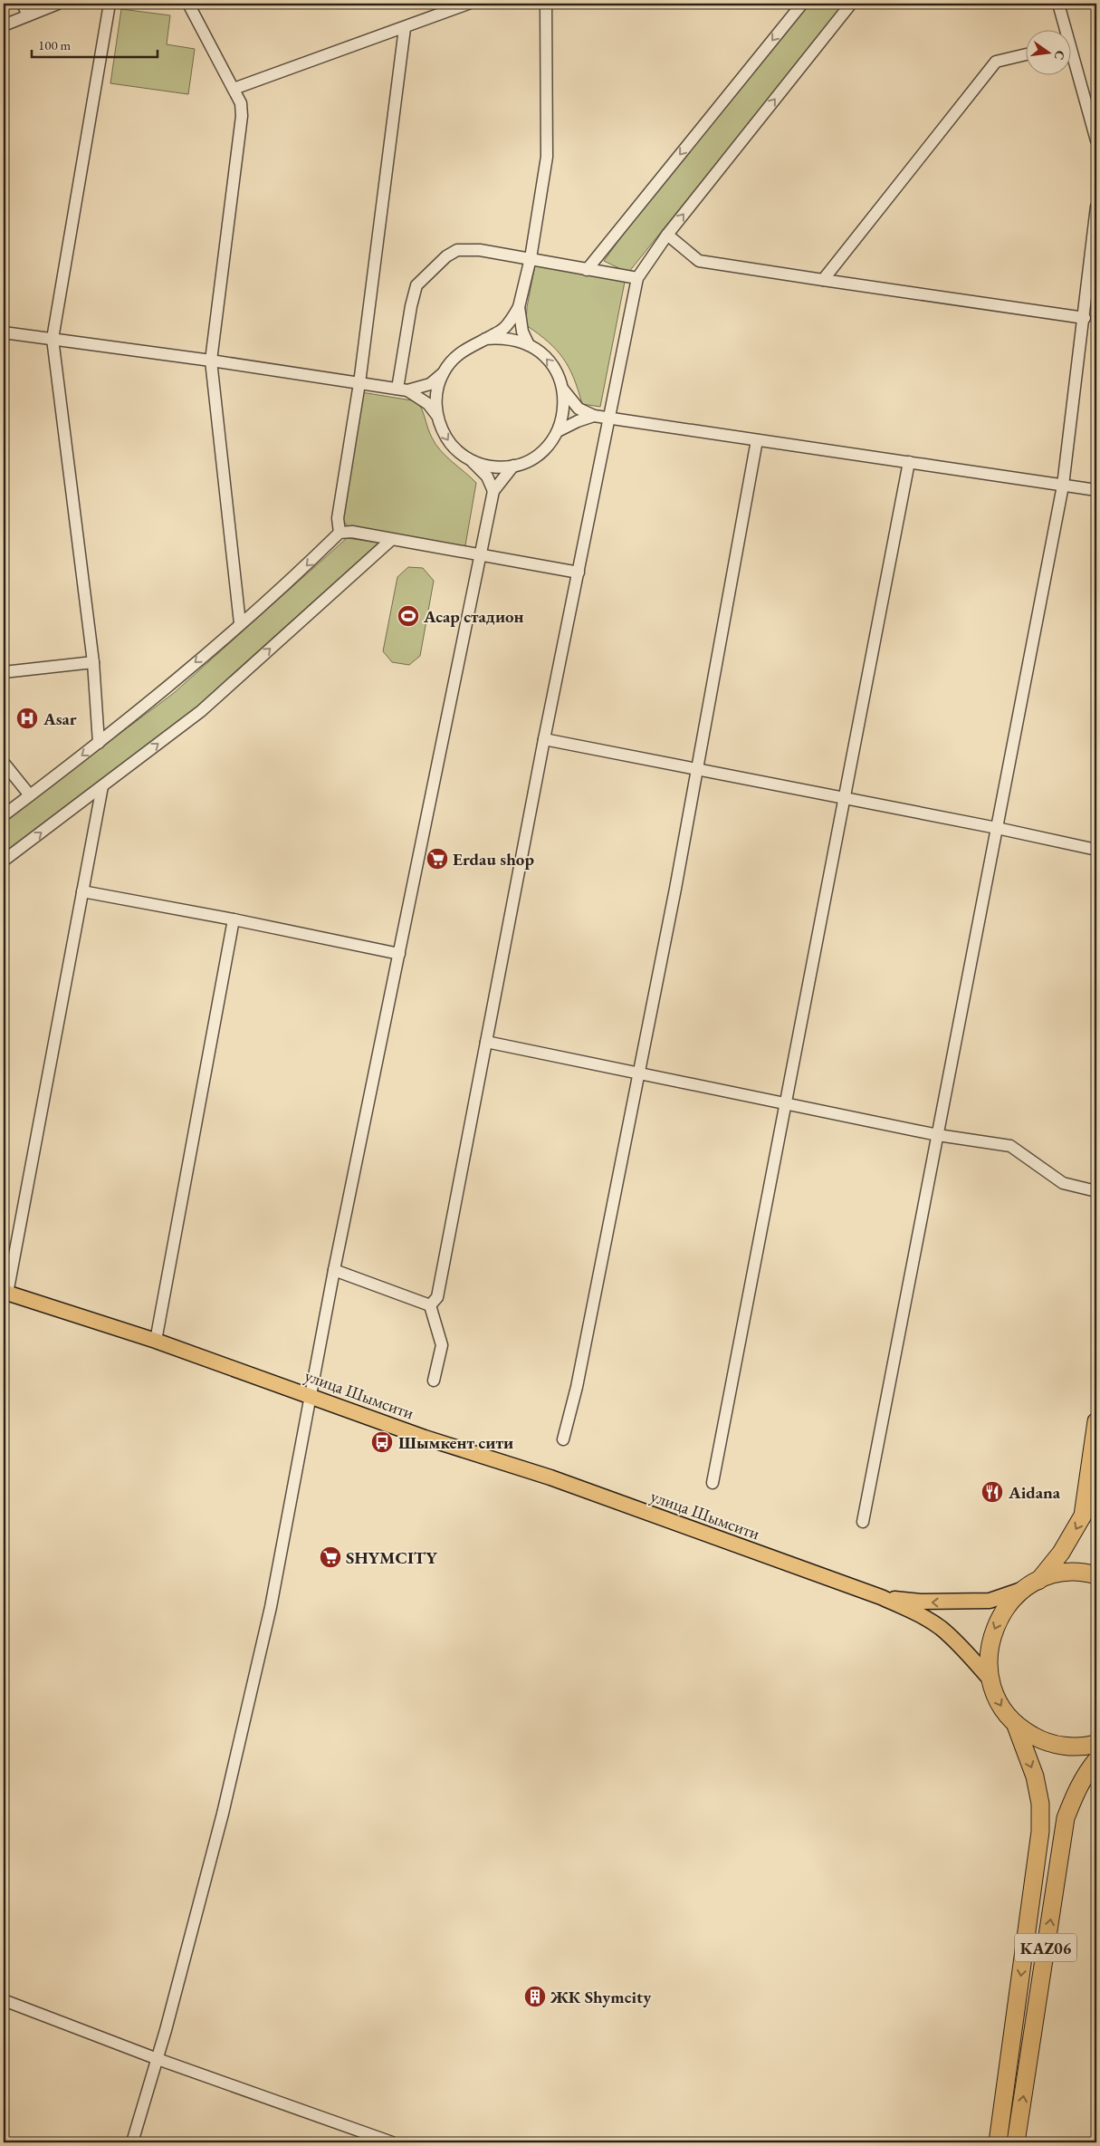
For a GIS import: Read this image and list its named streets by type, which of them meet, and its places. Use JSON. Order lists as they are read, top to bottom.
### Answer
{
  "streets": {
    "highway": ["KАZ06"],
    "main road": ["улица Шымсити"]
  },
  "crossings": [
    ["улица Шымсити", "KАZ06"]
  ],
  "places": {
    "sports": ["Асар стадион"],
    "hospital": ["Asar"],
    "supermarket": ["Erdau shop", "SHYMCITY"],
    "bus stop": ["Шымкент сити"],
    "restaurant": ["Aidana"],
    "building": ["ЖК Shymcity"]
  },
  "scale_bar": "100 m",
  "north": "right"
}
